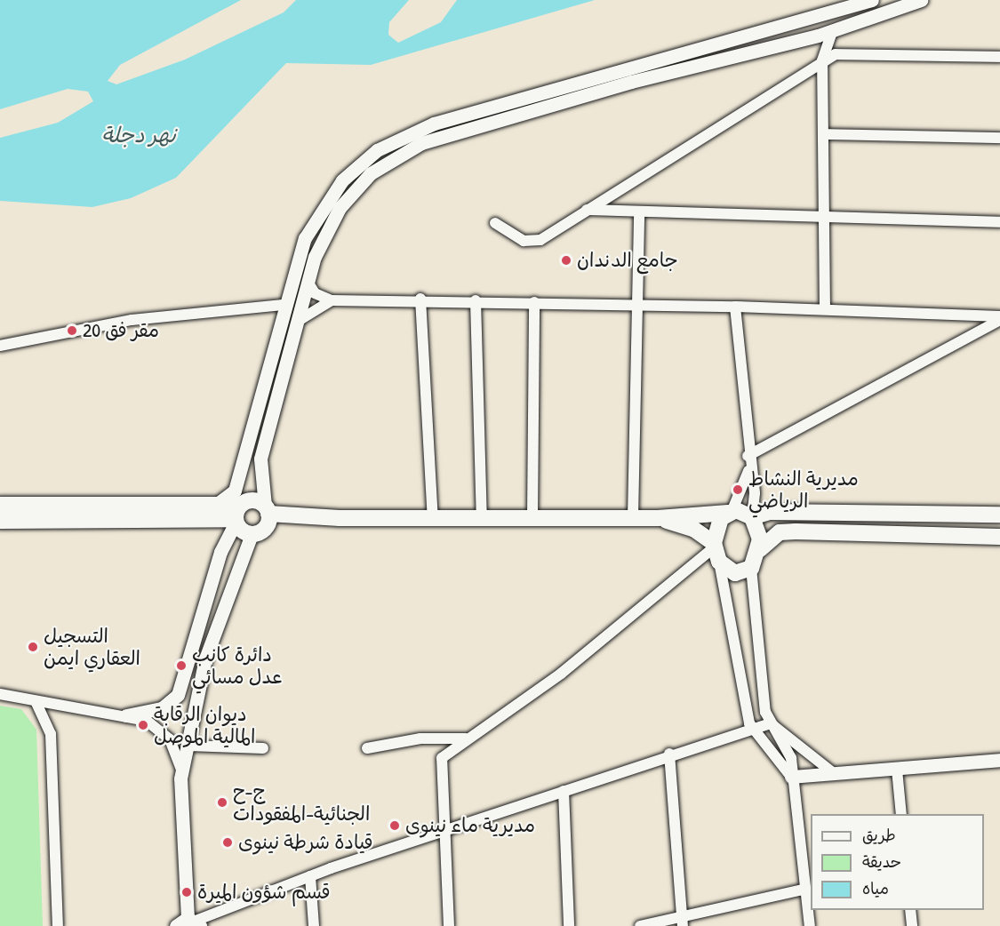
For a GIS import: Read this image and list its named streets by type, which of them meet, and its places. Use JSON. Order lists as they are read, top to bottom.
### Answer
{
  "water": ["نهر دجلة"],
  "places": [
    "جامع الدندان",
    "مقر فق 20",
    "مديرية النشاط الرياضي",
    "التسجيل العقاري ايمن",
    "دائرة كانب عدل مسائي",
    "ديوان الرقابة المالية الموصل",
    "ج-ح الجنائية-المفقودات",
    "مديرية ماء نينوى",
    "قيادة شرطة نينوى",
    "قسم شؤون الميرة"
  ],
  "legend": ["طريق", "حديقة", "مياه"]
}
